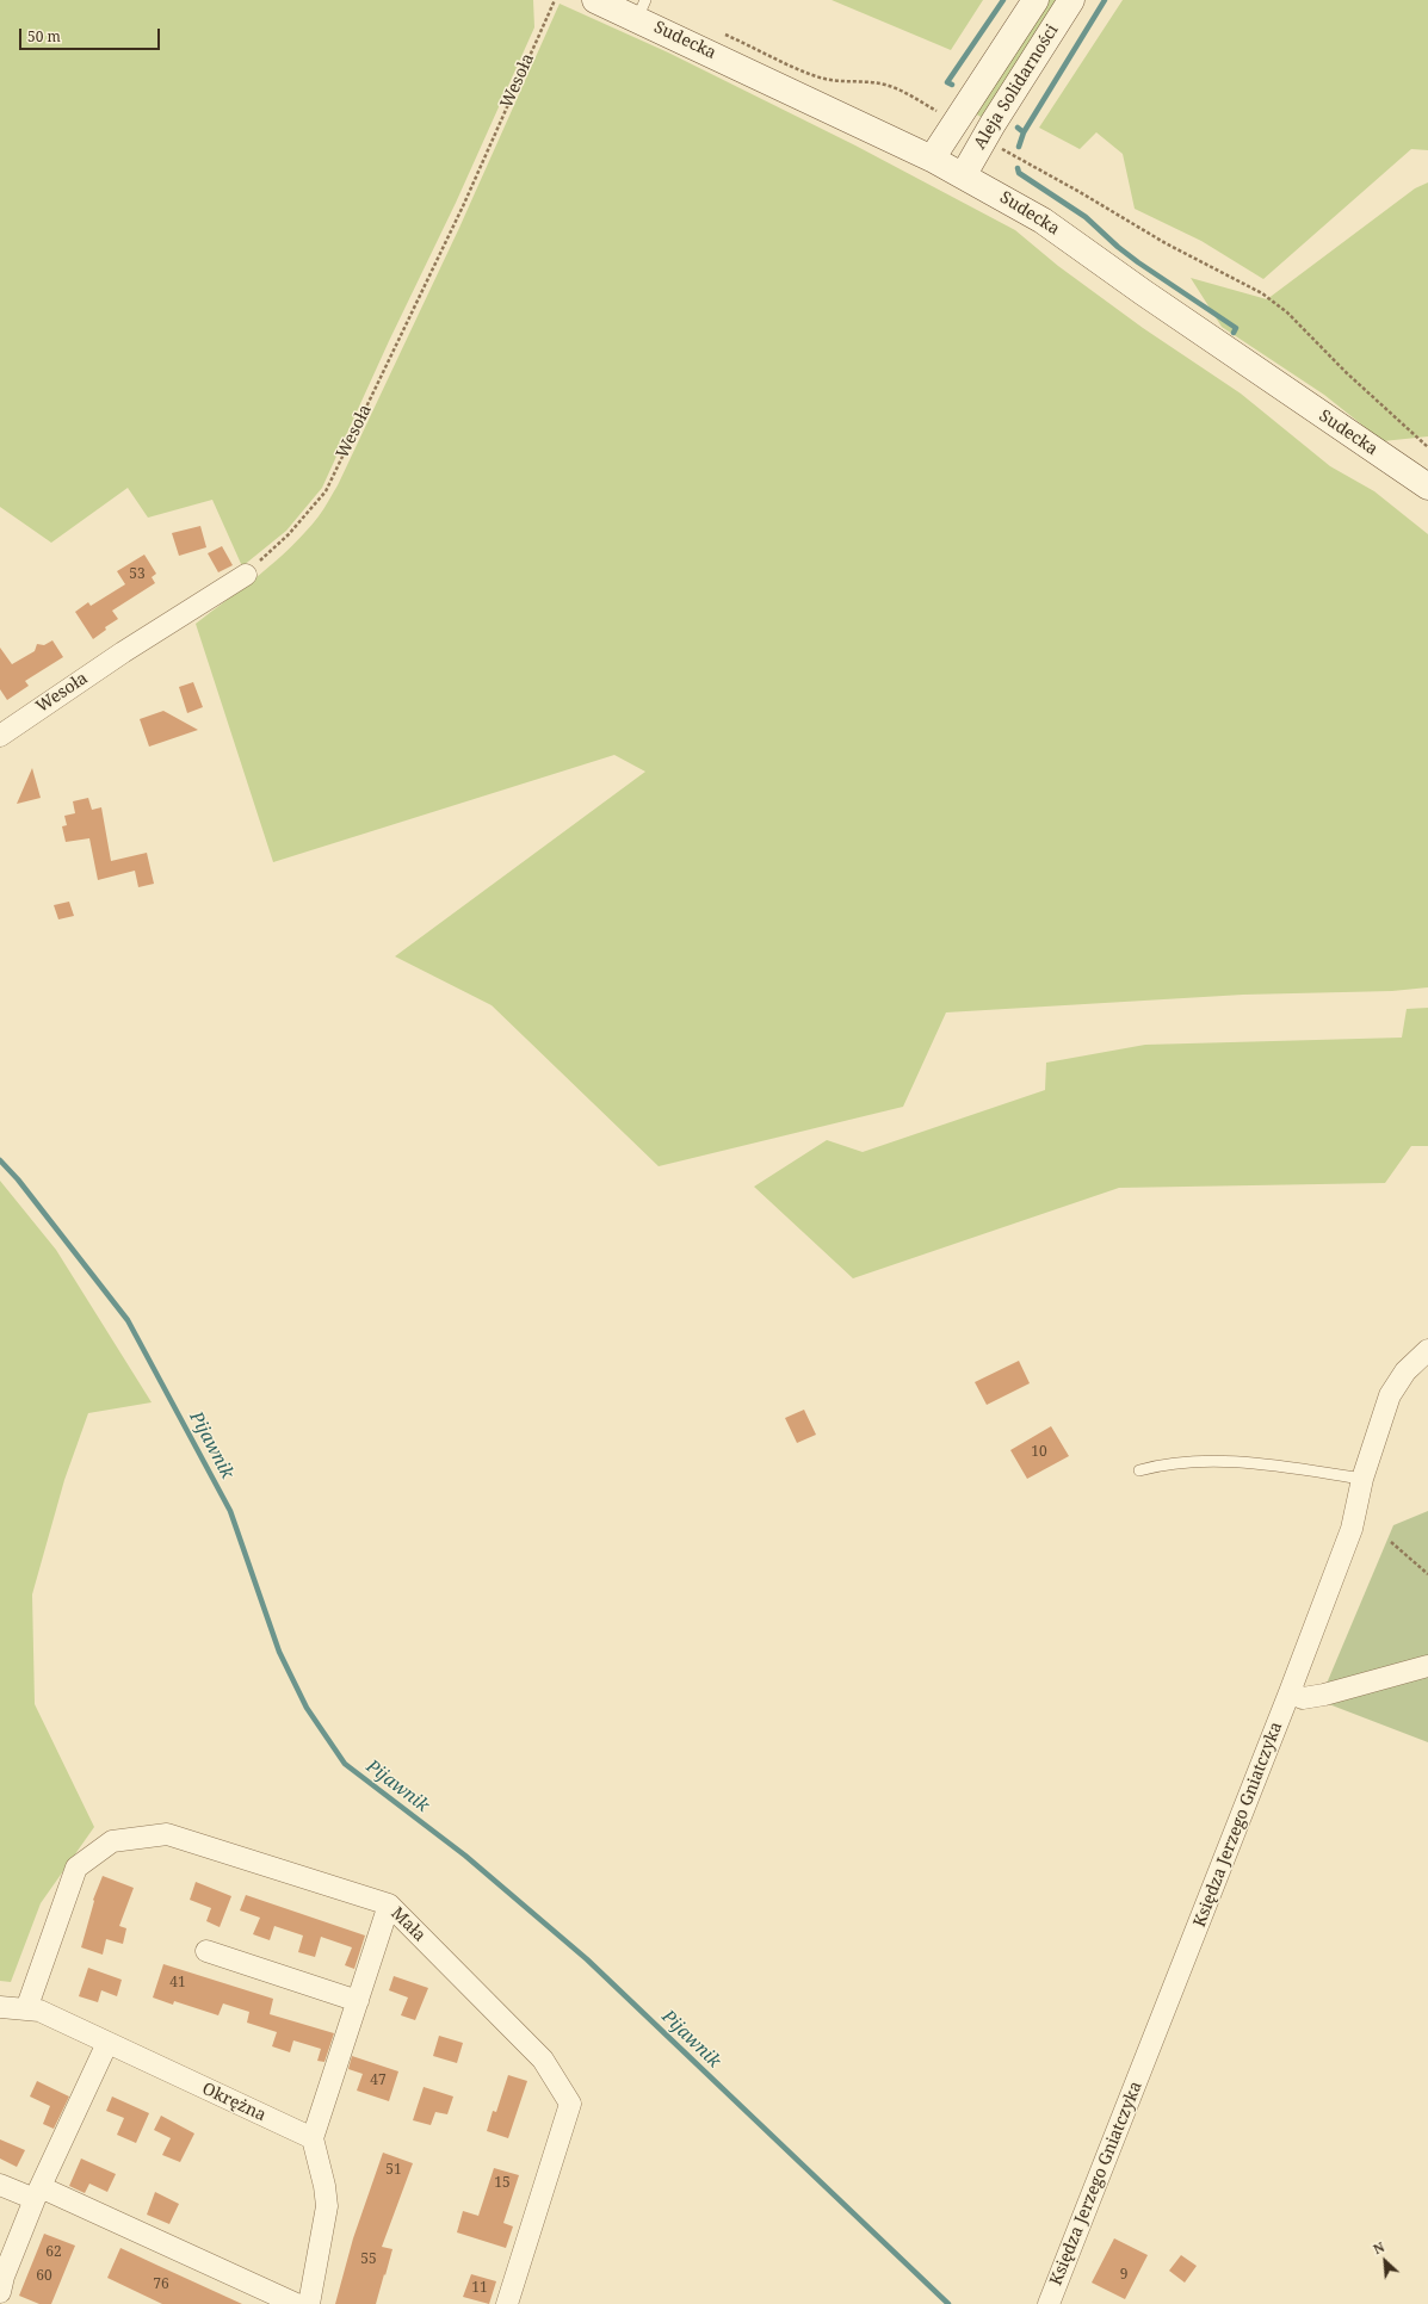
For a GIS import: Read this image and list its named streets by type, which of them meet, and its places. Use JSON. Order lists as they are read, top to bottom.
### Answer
{
  "streets": {
    "main road": ["Sudecka", "Aleja Solidarności"],
    "street": [
      "Wesoła",
      "Księdza Jerzego Gniatczyka",
      "Mała",
      "Okrężna"
    ]
  },
  "crossings": [
    ["Sudecka", "Aleja Solidarności"],
    ["Mała", "Okrężna"]
  ],
  "water": ["Pijawnik"],
  "house_numbers": [
    "53",
    "10",
    "41",
    "47",
    "51",
    "15",
    "62",
    "55",
    "9",
    "60",
    "76",
    "11"
  ],
  "scale_bar": "50 m",
  "north": "top left"
}
